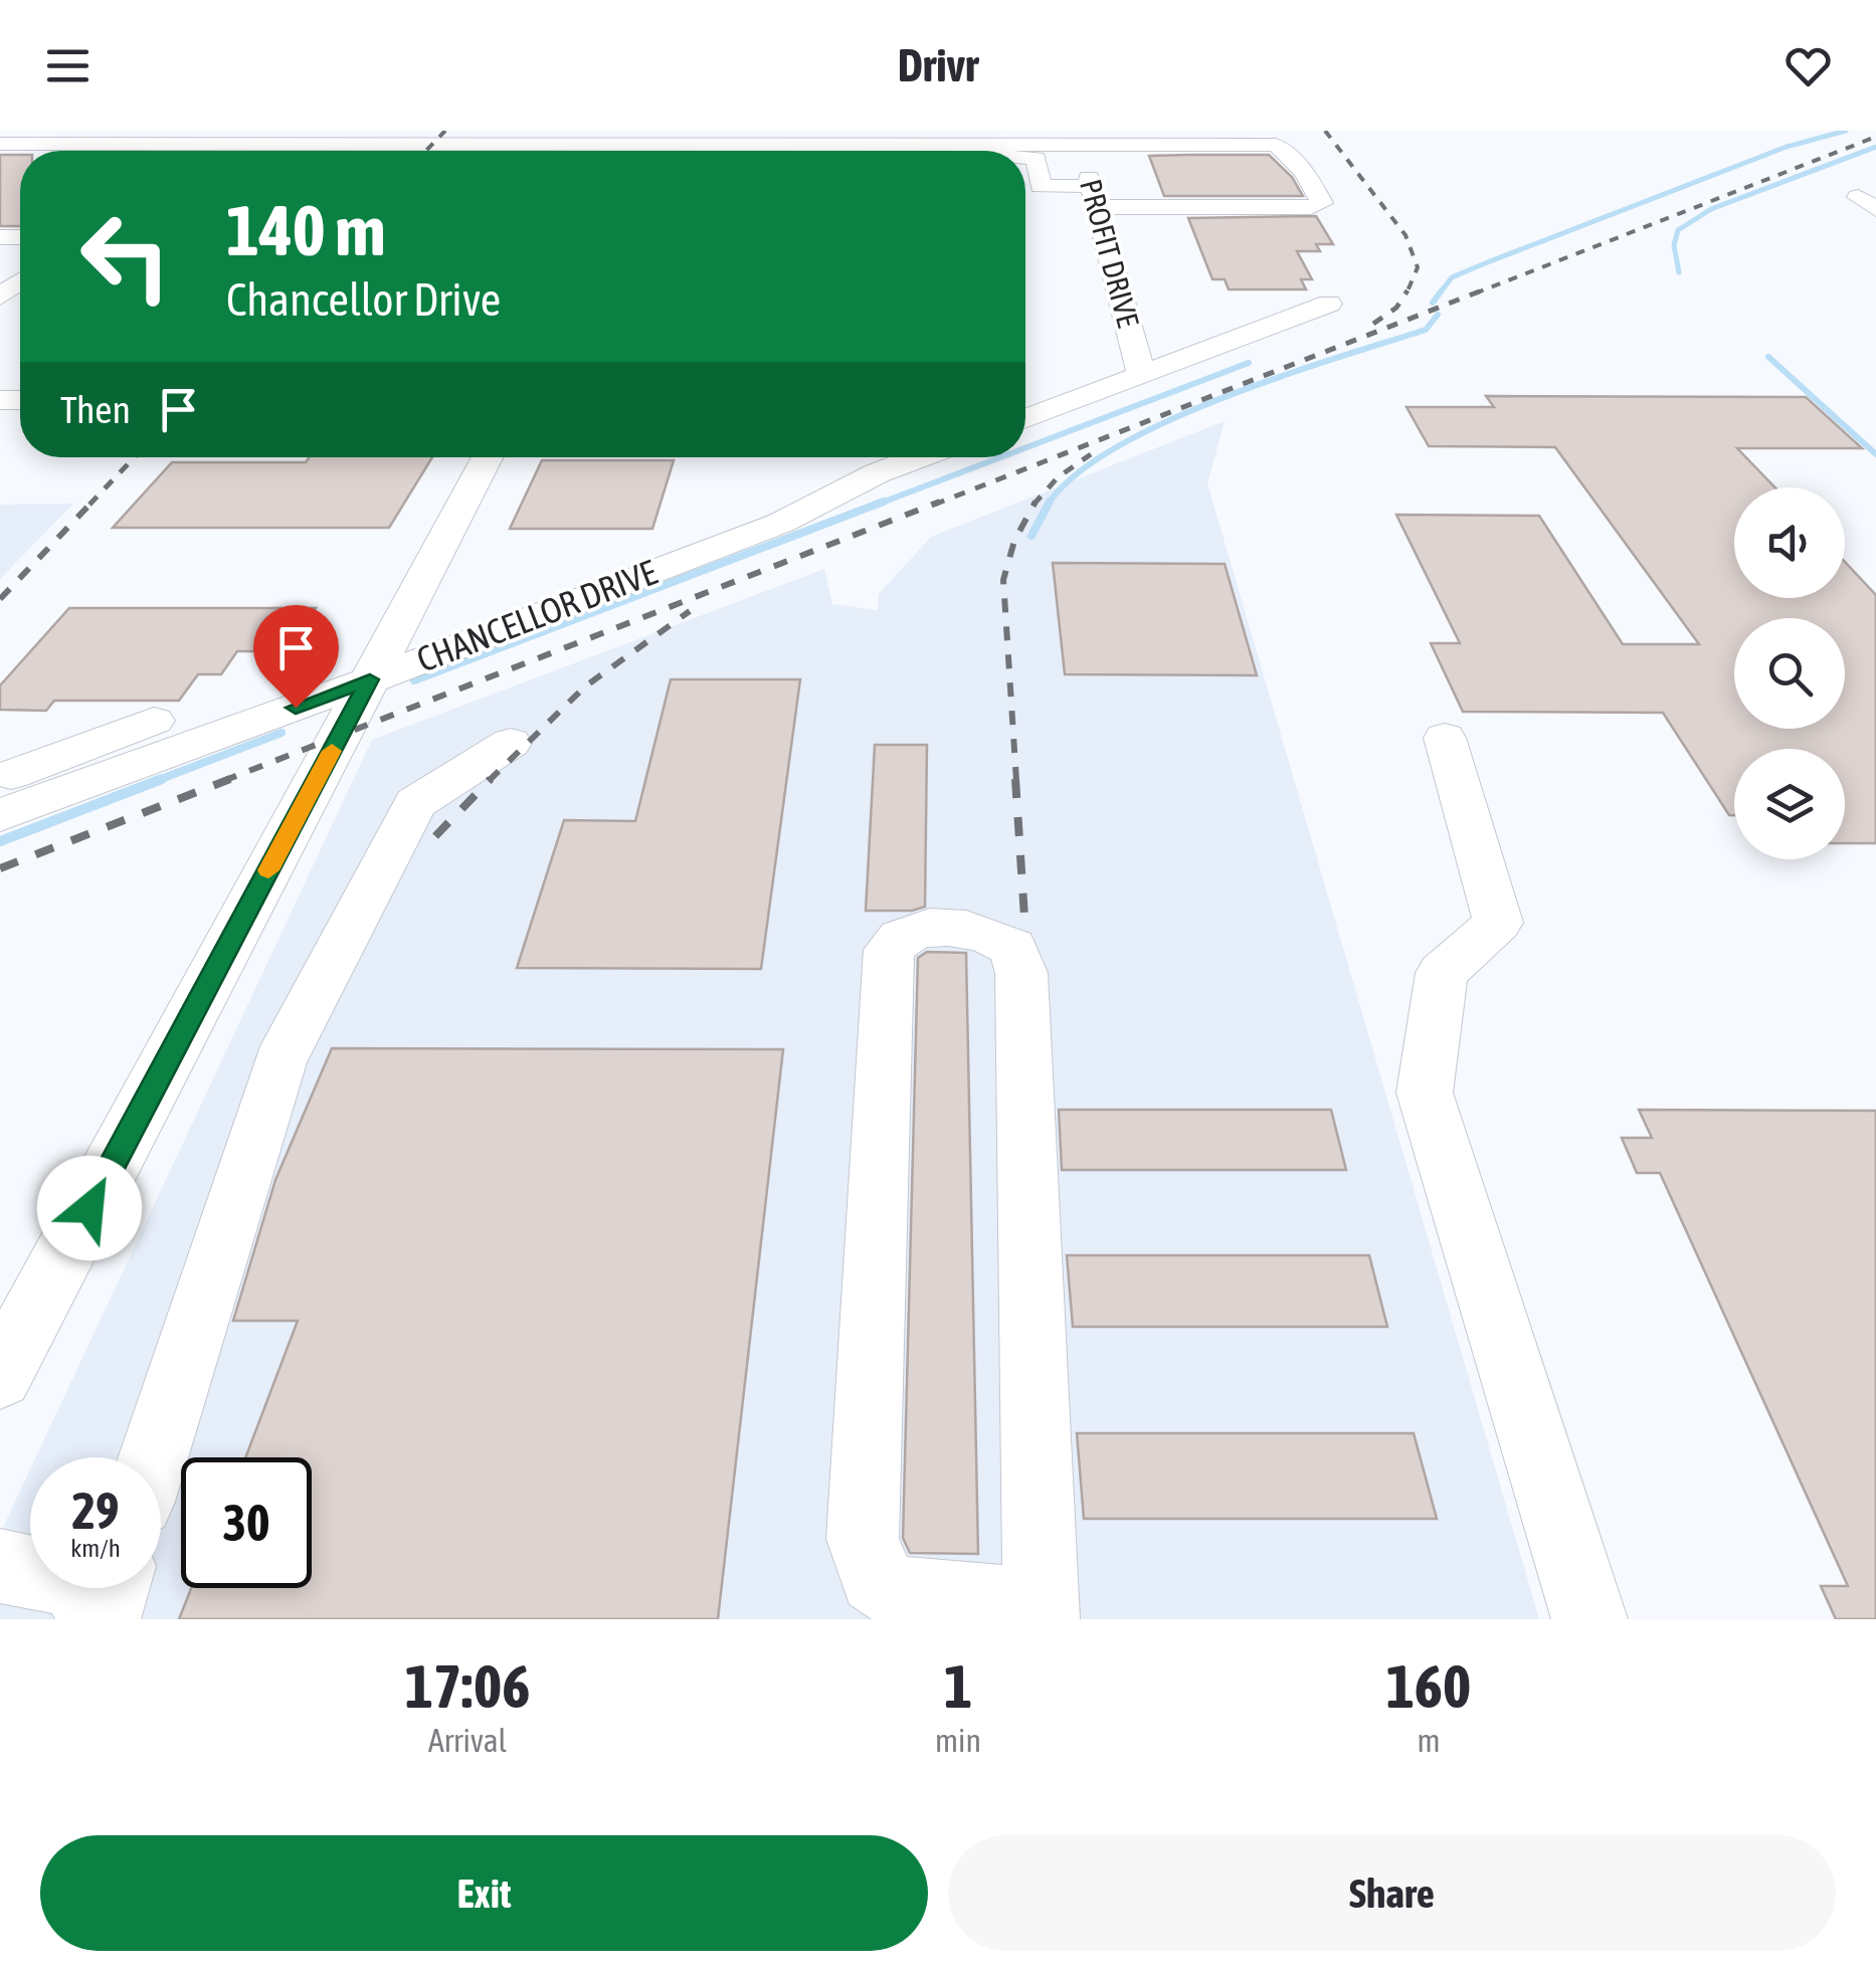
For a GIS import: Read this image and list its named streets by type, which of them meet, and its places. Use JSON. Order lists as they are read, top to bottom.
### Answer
{
  "streets": {
    "street": ["PROFIT DRIVE", "CHANCELLOR DRIVE"]
  },
  "page": {
    "header": "Drivr",
    "turn": ["140 m", "Chancellor Drive"],
    "then": "Then",
    "speed": "29 km/h",
    "limit": "30",
    "eta": [
      "17:06",
      "Arrival",
      "1",
      "min",
      "160",
      "m"
    ],
    "buttons": ["Exit", "Share"]
  }
}
